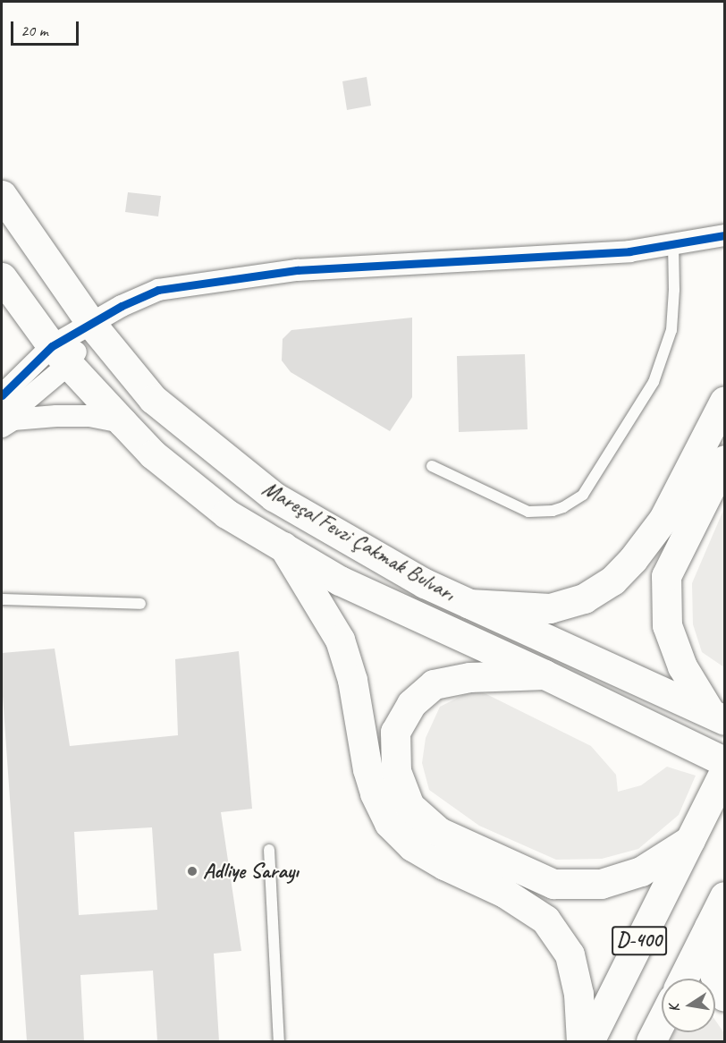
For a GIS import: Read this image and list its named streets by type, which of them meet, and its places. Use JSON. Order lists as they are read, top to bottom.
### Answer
{
  "streets": {
    "main road": ["Mareşal Fevzi Çakmak Bulvarı", "D-400"]
  },
  "places": ["Adliye Sarayı"],
  "scale_bar": "20 m",
  "north": "left"
}
